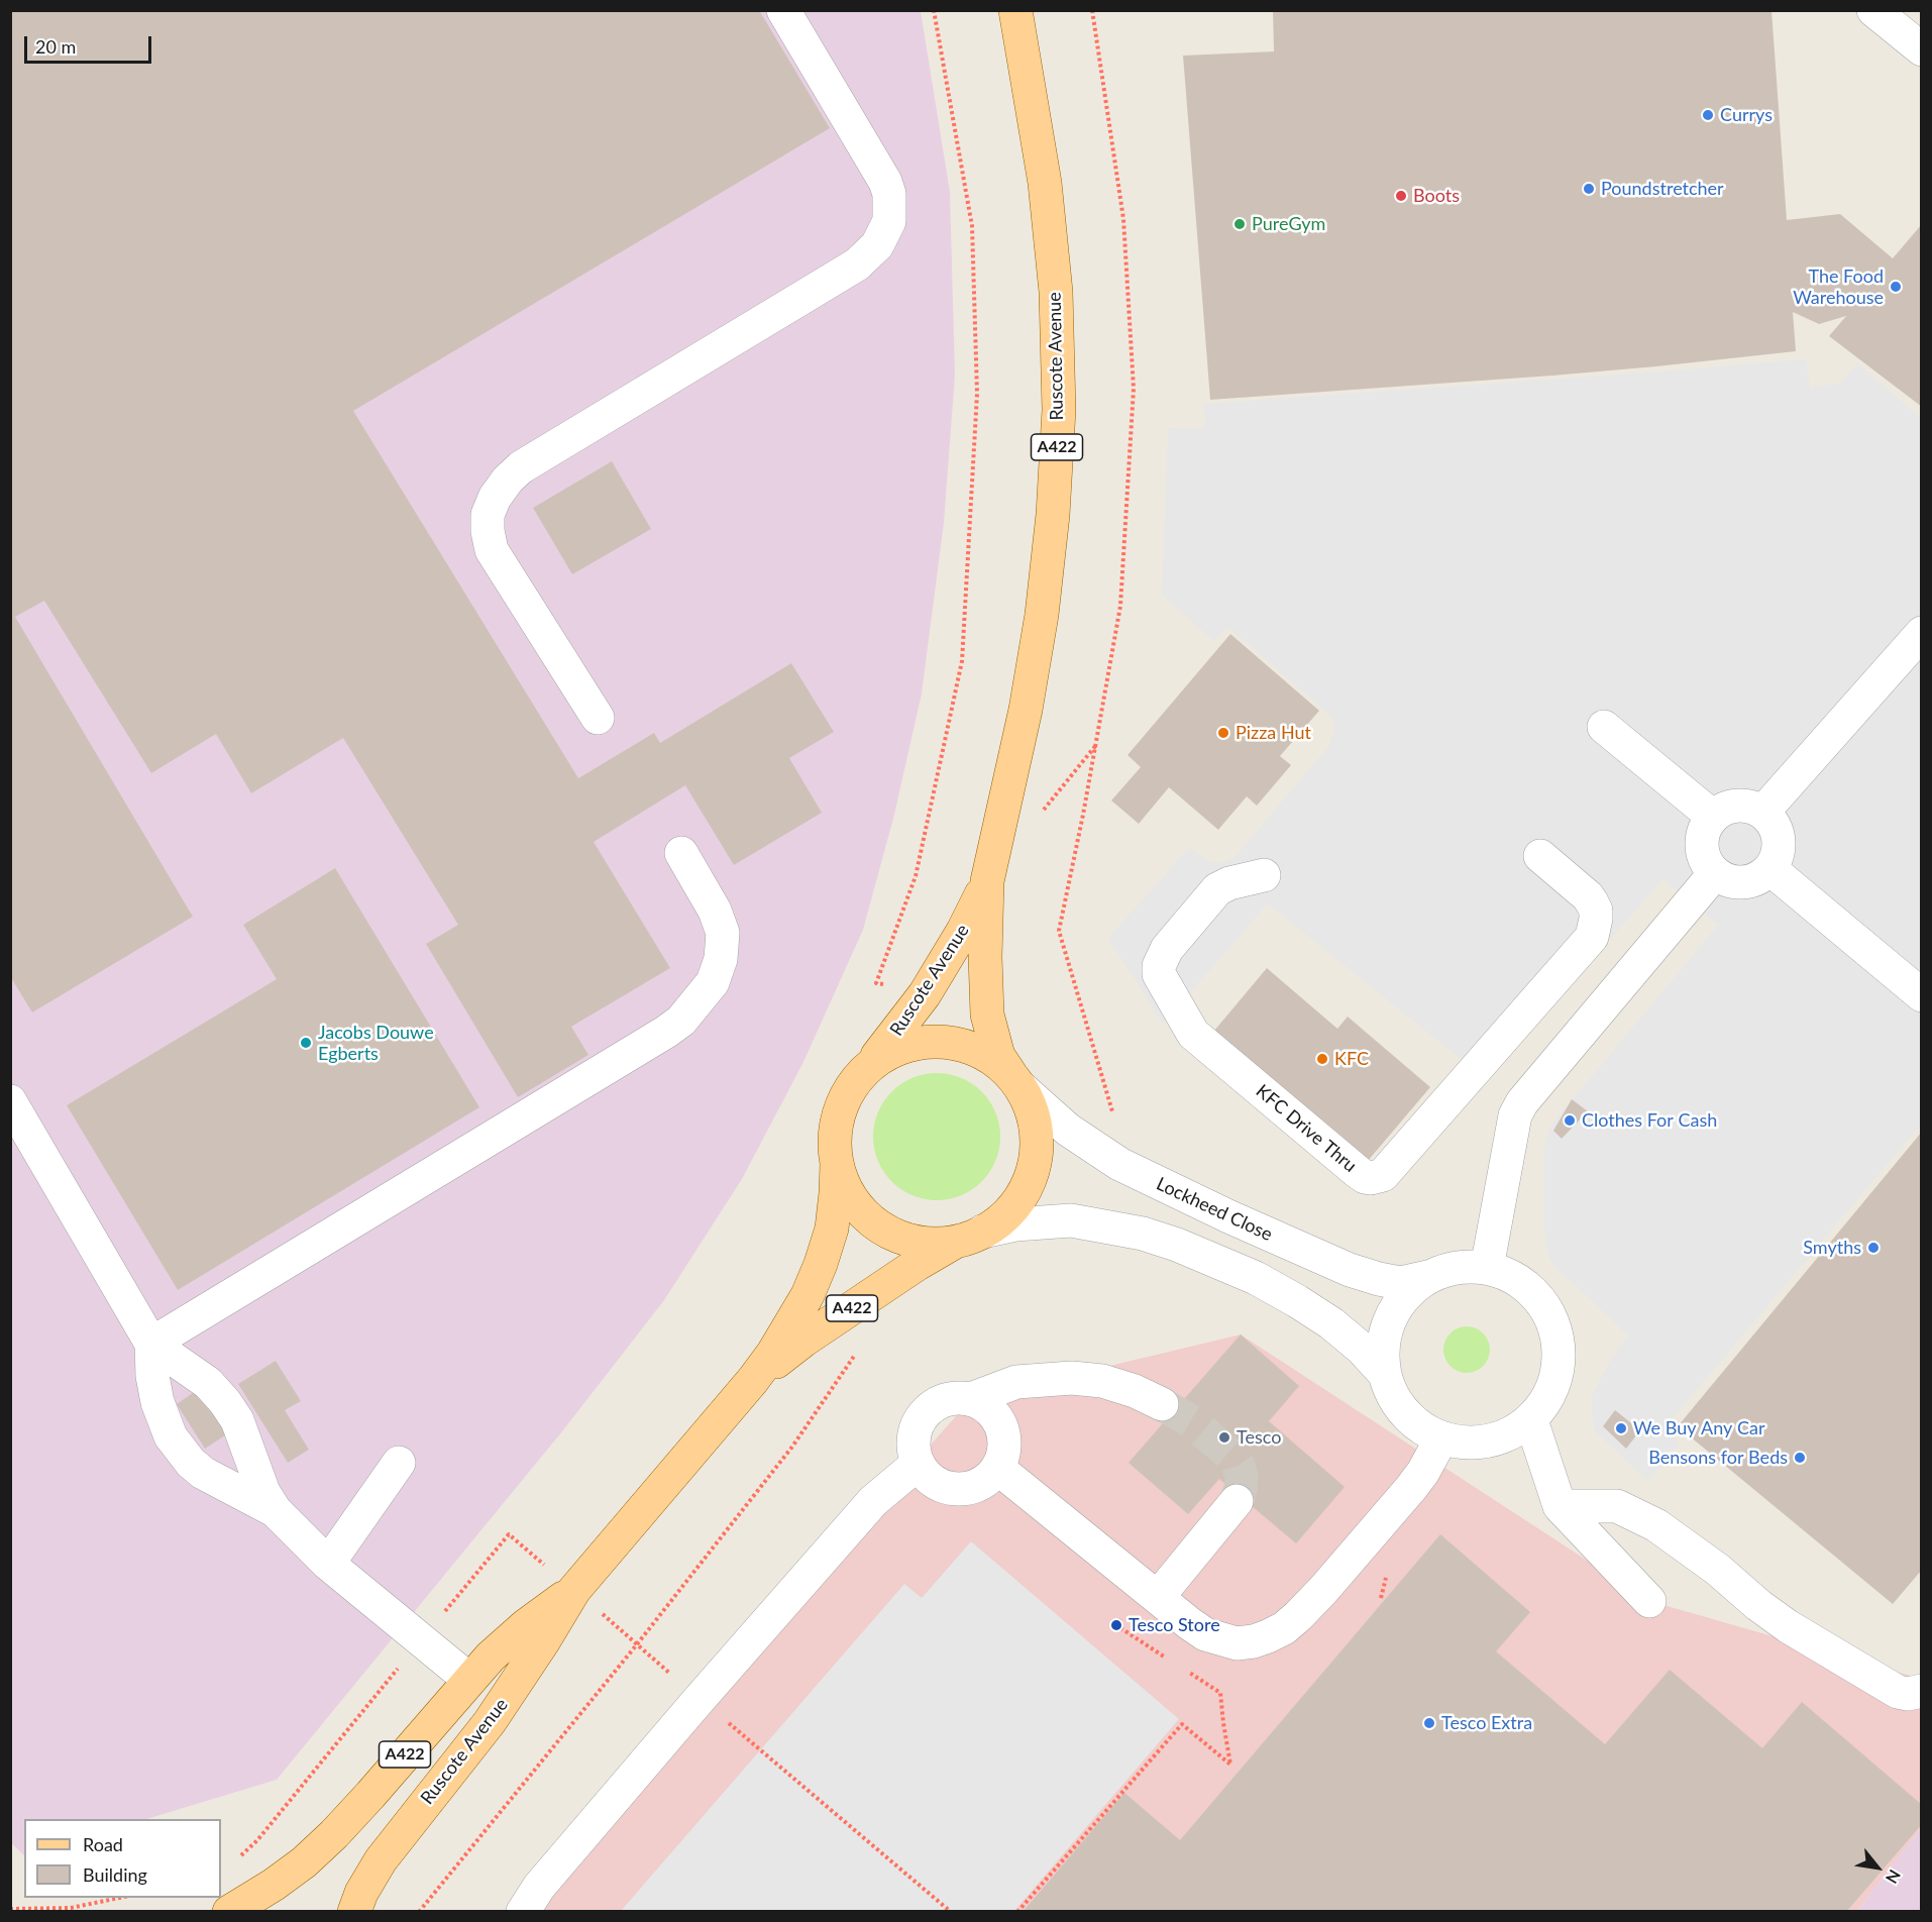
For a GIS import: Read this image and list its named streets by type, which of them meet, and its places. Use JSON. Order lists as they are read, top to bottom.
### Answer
{
  "streets": {
    "main road": ["Ruscote Avenue", "A422"],
    "street": ["KFC Drive Thru", "Lockheed Close"]
  },
  "crossings": [
    ["Ruscote Avenue", "Lockheed Close"]
  ],
  "places": [
    "Currys",
    "Poundstretcher",
    "Boots",
    "PureGym",
    "The Food Warehouse",
    "Pizza Hut",
    "Jacobs Douwe Egberts",
    "KFC",
    "Clothes For Cash",
    "Smyths",
    "We Buy Any Car",
    "Tesco",
    "Bensons for Beds",
    "Tesco Store",
    "Tesco Extra"
  ],
  "legend": ["Road", "Building"],
  "scale_bar": "20 m",
  "north": "bottom right"
}
